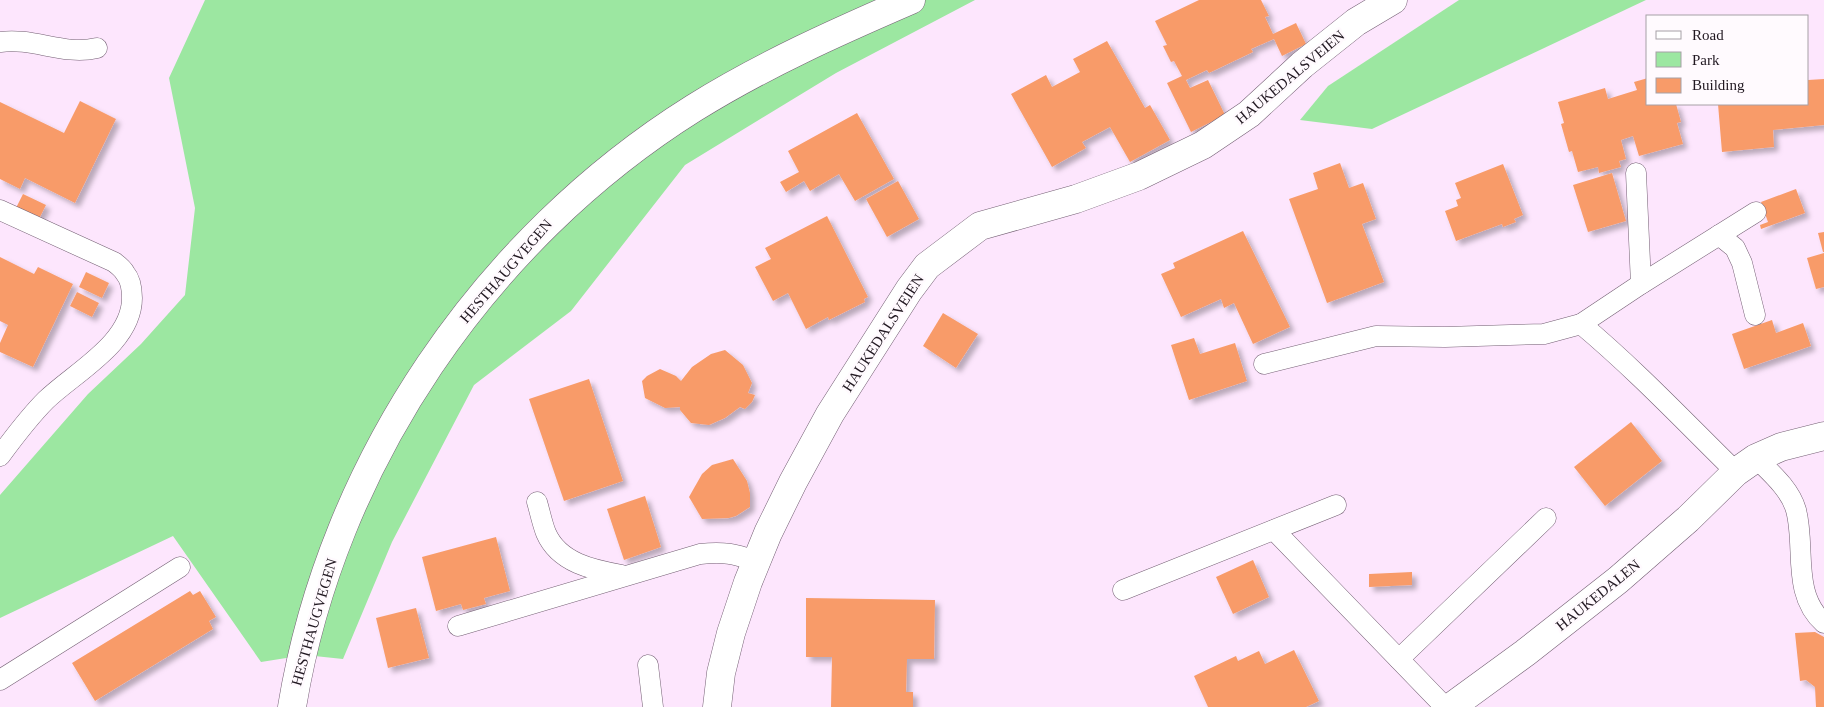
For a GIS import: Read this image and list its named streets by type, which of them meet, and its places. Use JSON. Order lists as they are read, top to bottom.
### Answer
{
  "streets": {
    "street": ["HAUKEDALSVEIEN", "HESTHAUGVEGEN", "HAUKEDALEN"]
  },
  "legend": ["Road", "Park", "Building"]
}
